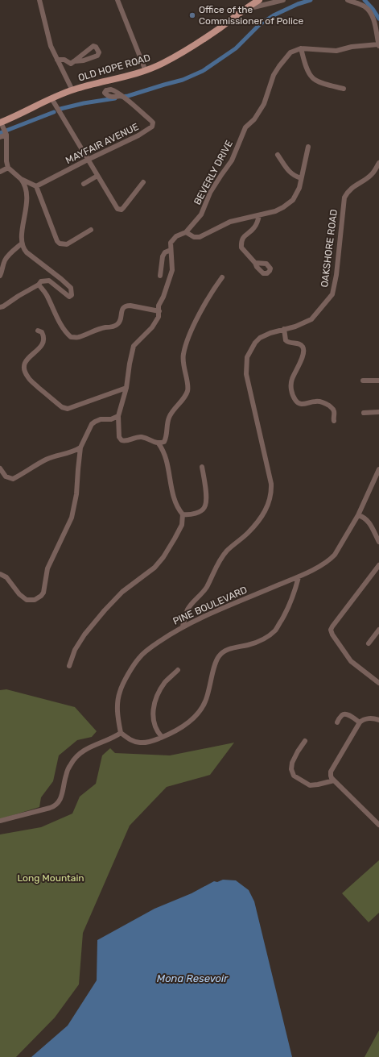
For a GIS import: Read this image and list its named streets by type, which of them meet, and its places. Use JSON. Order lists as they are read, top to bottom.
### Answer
{
  "streets": {
    "main road": ["OLD HOPE ROAD"],
    "street": [
      "MAYFAIR AVENUE",
      "BEVERLY DRIVE",
      "OAKSHORE ROAD",
      "PINE BOULEVARD"
    ]
  },
  "crossings": [
    ["OAKSHORE ROAD", "PINE BOULEVARD"]
  ],
  "water": ["Mona Resevoir"],
  "parks": ["Long Mountain"],
  "places": ["Office of the Commissioner of Police"]
}
